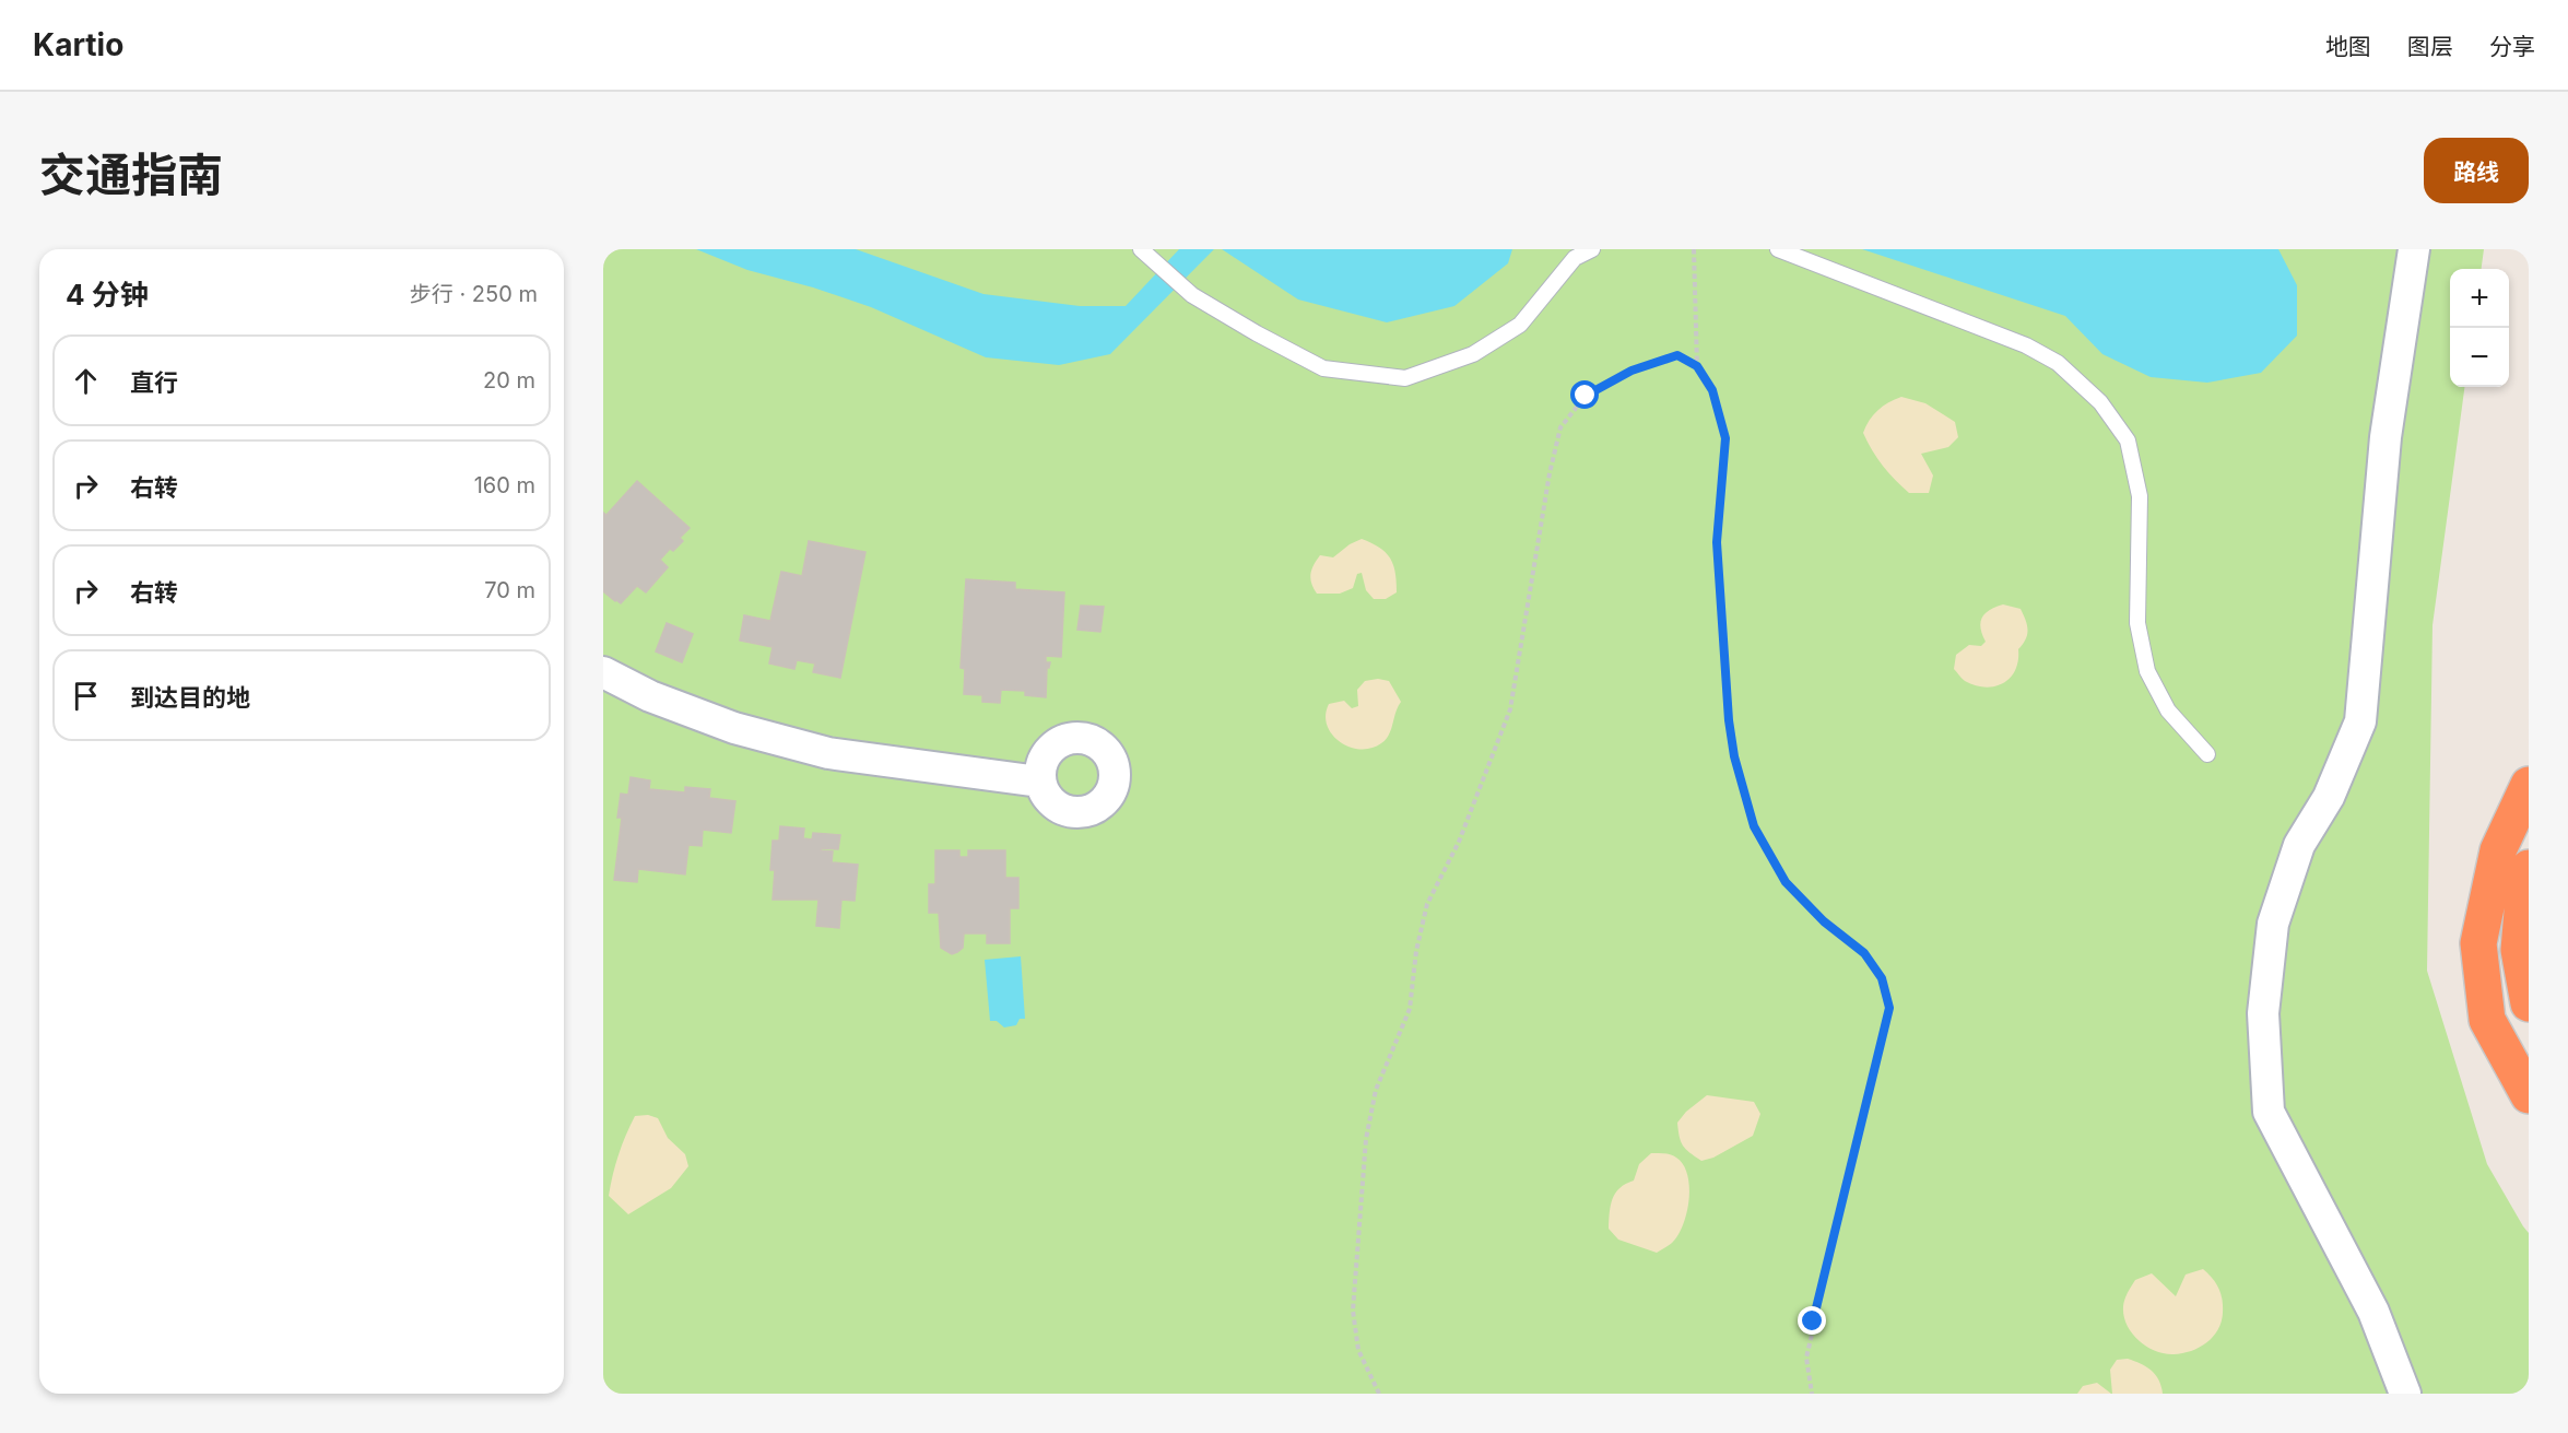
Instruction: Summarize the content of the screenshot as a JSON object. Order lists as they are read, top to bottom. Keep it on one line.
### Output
{"page":{"header":"Kartio","nav":["地图","图层","分享"],"title":"交通指南","buttons":"路线","heading":["4 分钟","步行 · 250 m"],"map_buttons":["+","−"],"list":[["直行","20 m"],["右转","160 m"],["右转","70 m"],"到达目的地"]}}
